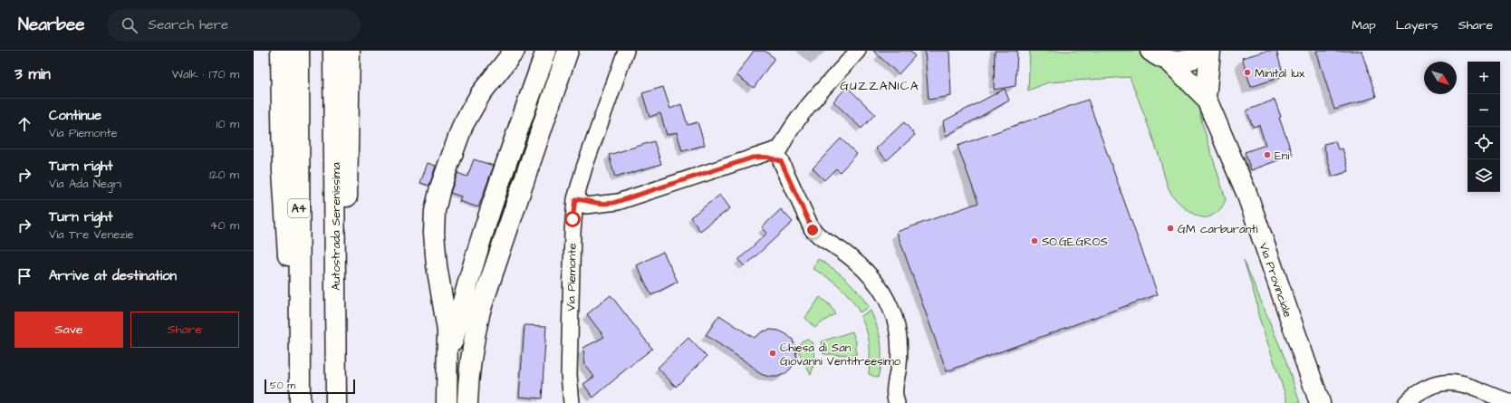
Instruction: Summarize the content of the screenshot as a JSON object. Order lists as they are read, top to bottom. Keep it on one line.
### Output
{"streets":{"main road":["A4","Autostrada Serenissima","Via Provinciale"],"street":["Via Piemonte"]},"districts":["GUZZANICA"],"places":["Minital lux","Eni","GM carburanti","SO.GE.GROS","Chiesa di San Giovanni Ventitreesimo"],"scale_bar":"50 m","north":"bottom right","page":{"header":"Nearbee","search":"Search here","nav":["Map","Layers","Share"],"heading":["3 min","Walk · 170 m"],"map_buttons":["+","−"],"list":[["Continue","Via Piemonte","10 m"],["Turn right","Via Ada Negri","120 m"],["Turn right","Via Tre Venezie","40 m"],"Arrive at destination"],"buttons":["Save","Share"],"scale":"50 m"}}
